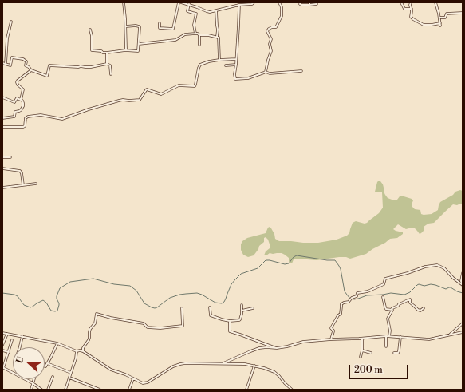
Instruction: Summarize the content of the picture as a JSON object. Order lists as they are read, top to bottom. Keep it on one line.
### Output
{"scale_bar":"200 m","north":"left"}
